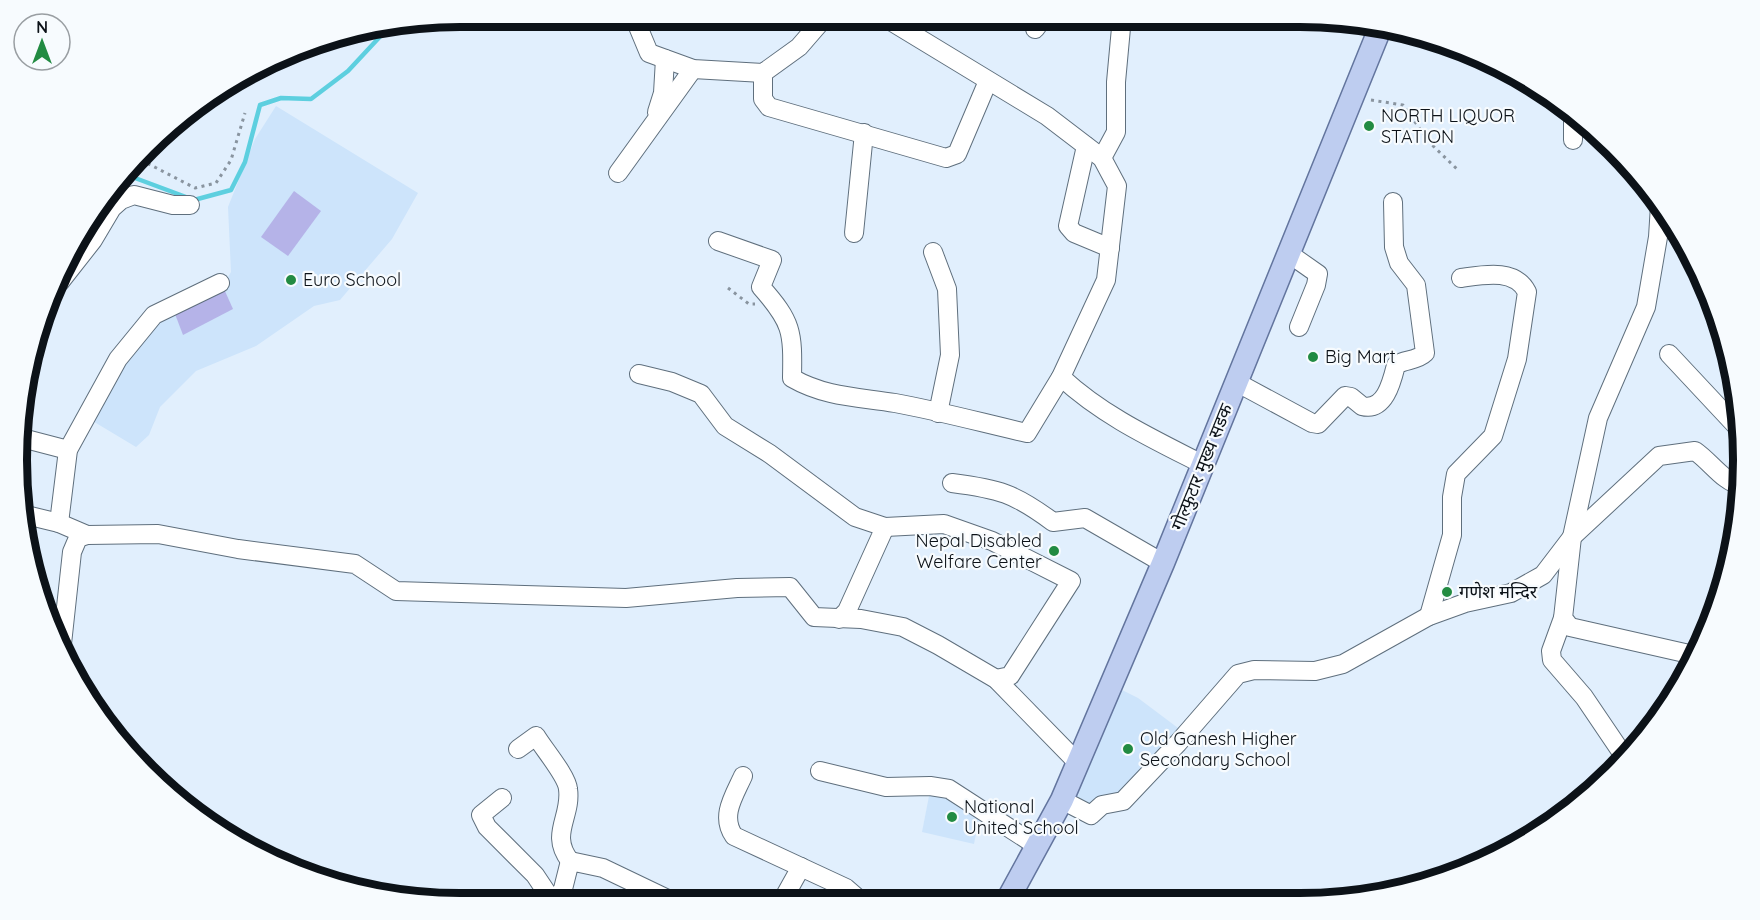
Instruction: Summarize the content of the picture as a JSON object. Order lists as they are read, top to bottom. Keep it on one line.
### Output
{"streets":{"main road":["गोल्फुटार मुख्य सडक"]},"places":["NORTH LIQUOR STATION","Euro School","Big Mart","Nepal Disabled Welfare Center","गणेश मन्दिर","Old Ganesh Higher Secondary School","National United School"],"north":"top"}
